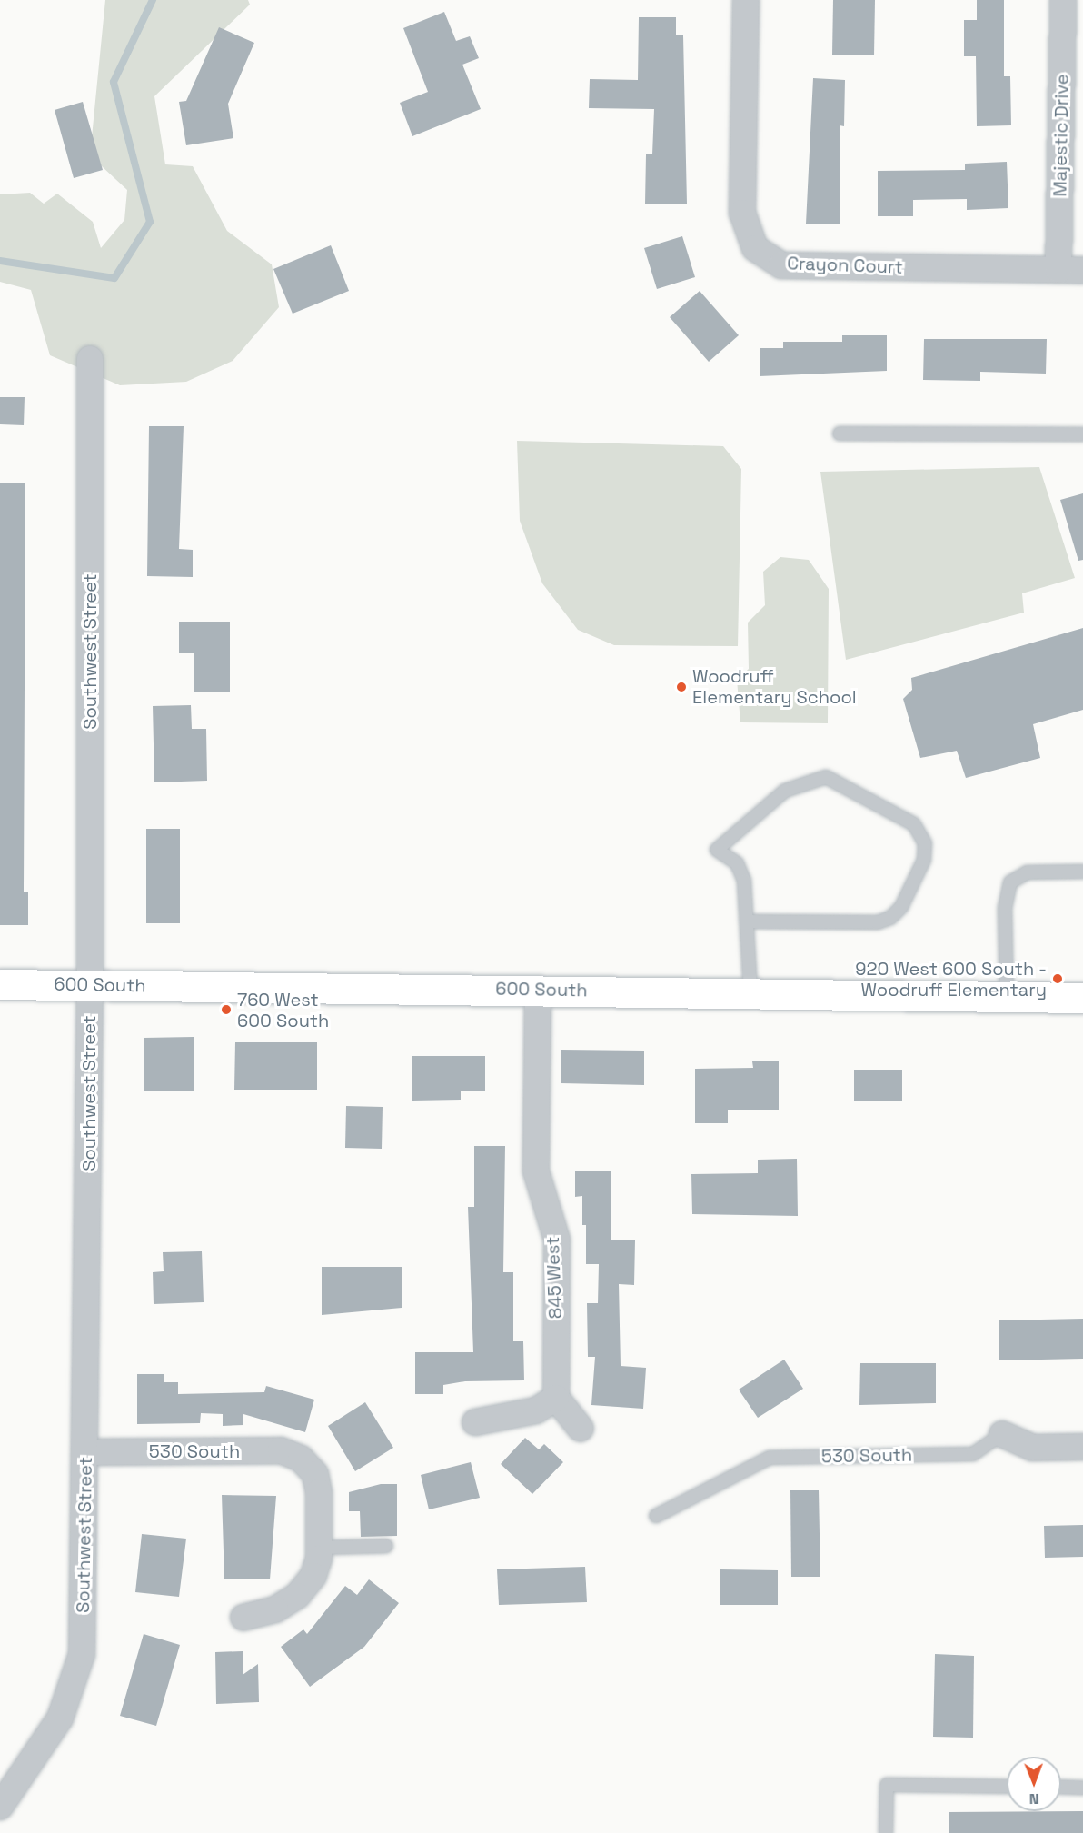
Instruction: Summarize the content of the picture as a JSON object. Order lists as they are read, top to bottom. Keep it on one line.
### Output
{"streets":{"street":["Majestic Drive","Crayon Court","Southwest Street","600 South","845 West","530 South"]},"crossings":[["Majestic Drive","Crayon Court"],["Southwest Street","600 South"],["Southwest Street","530 South"],["600 South","845 West"]],"places":["Woodruff Elementary School","920 West 600 South - Woodruff Elementary","760 West 600 South"],"north":"bottom"}
